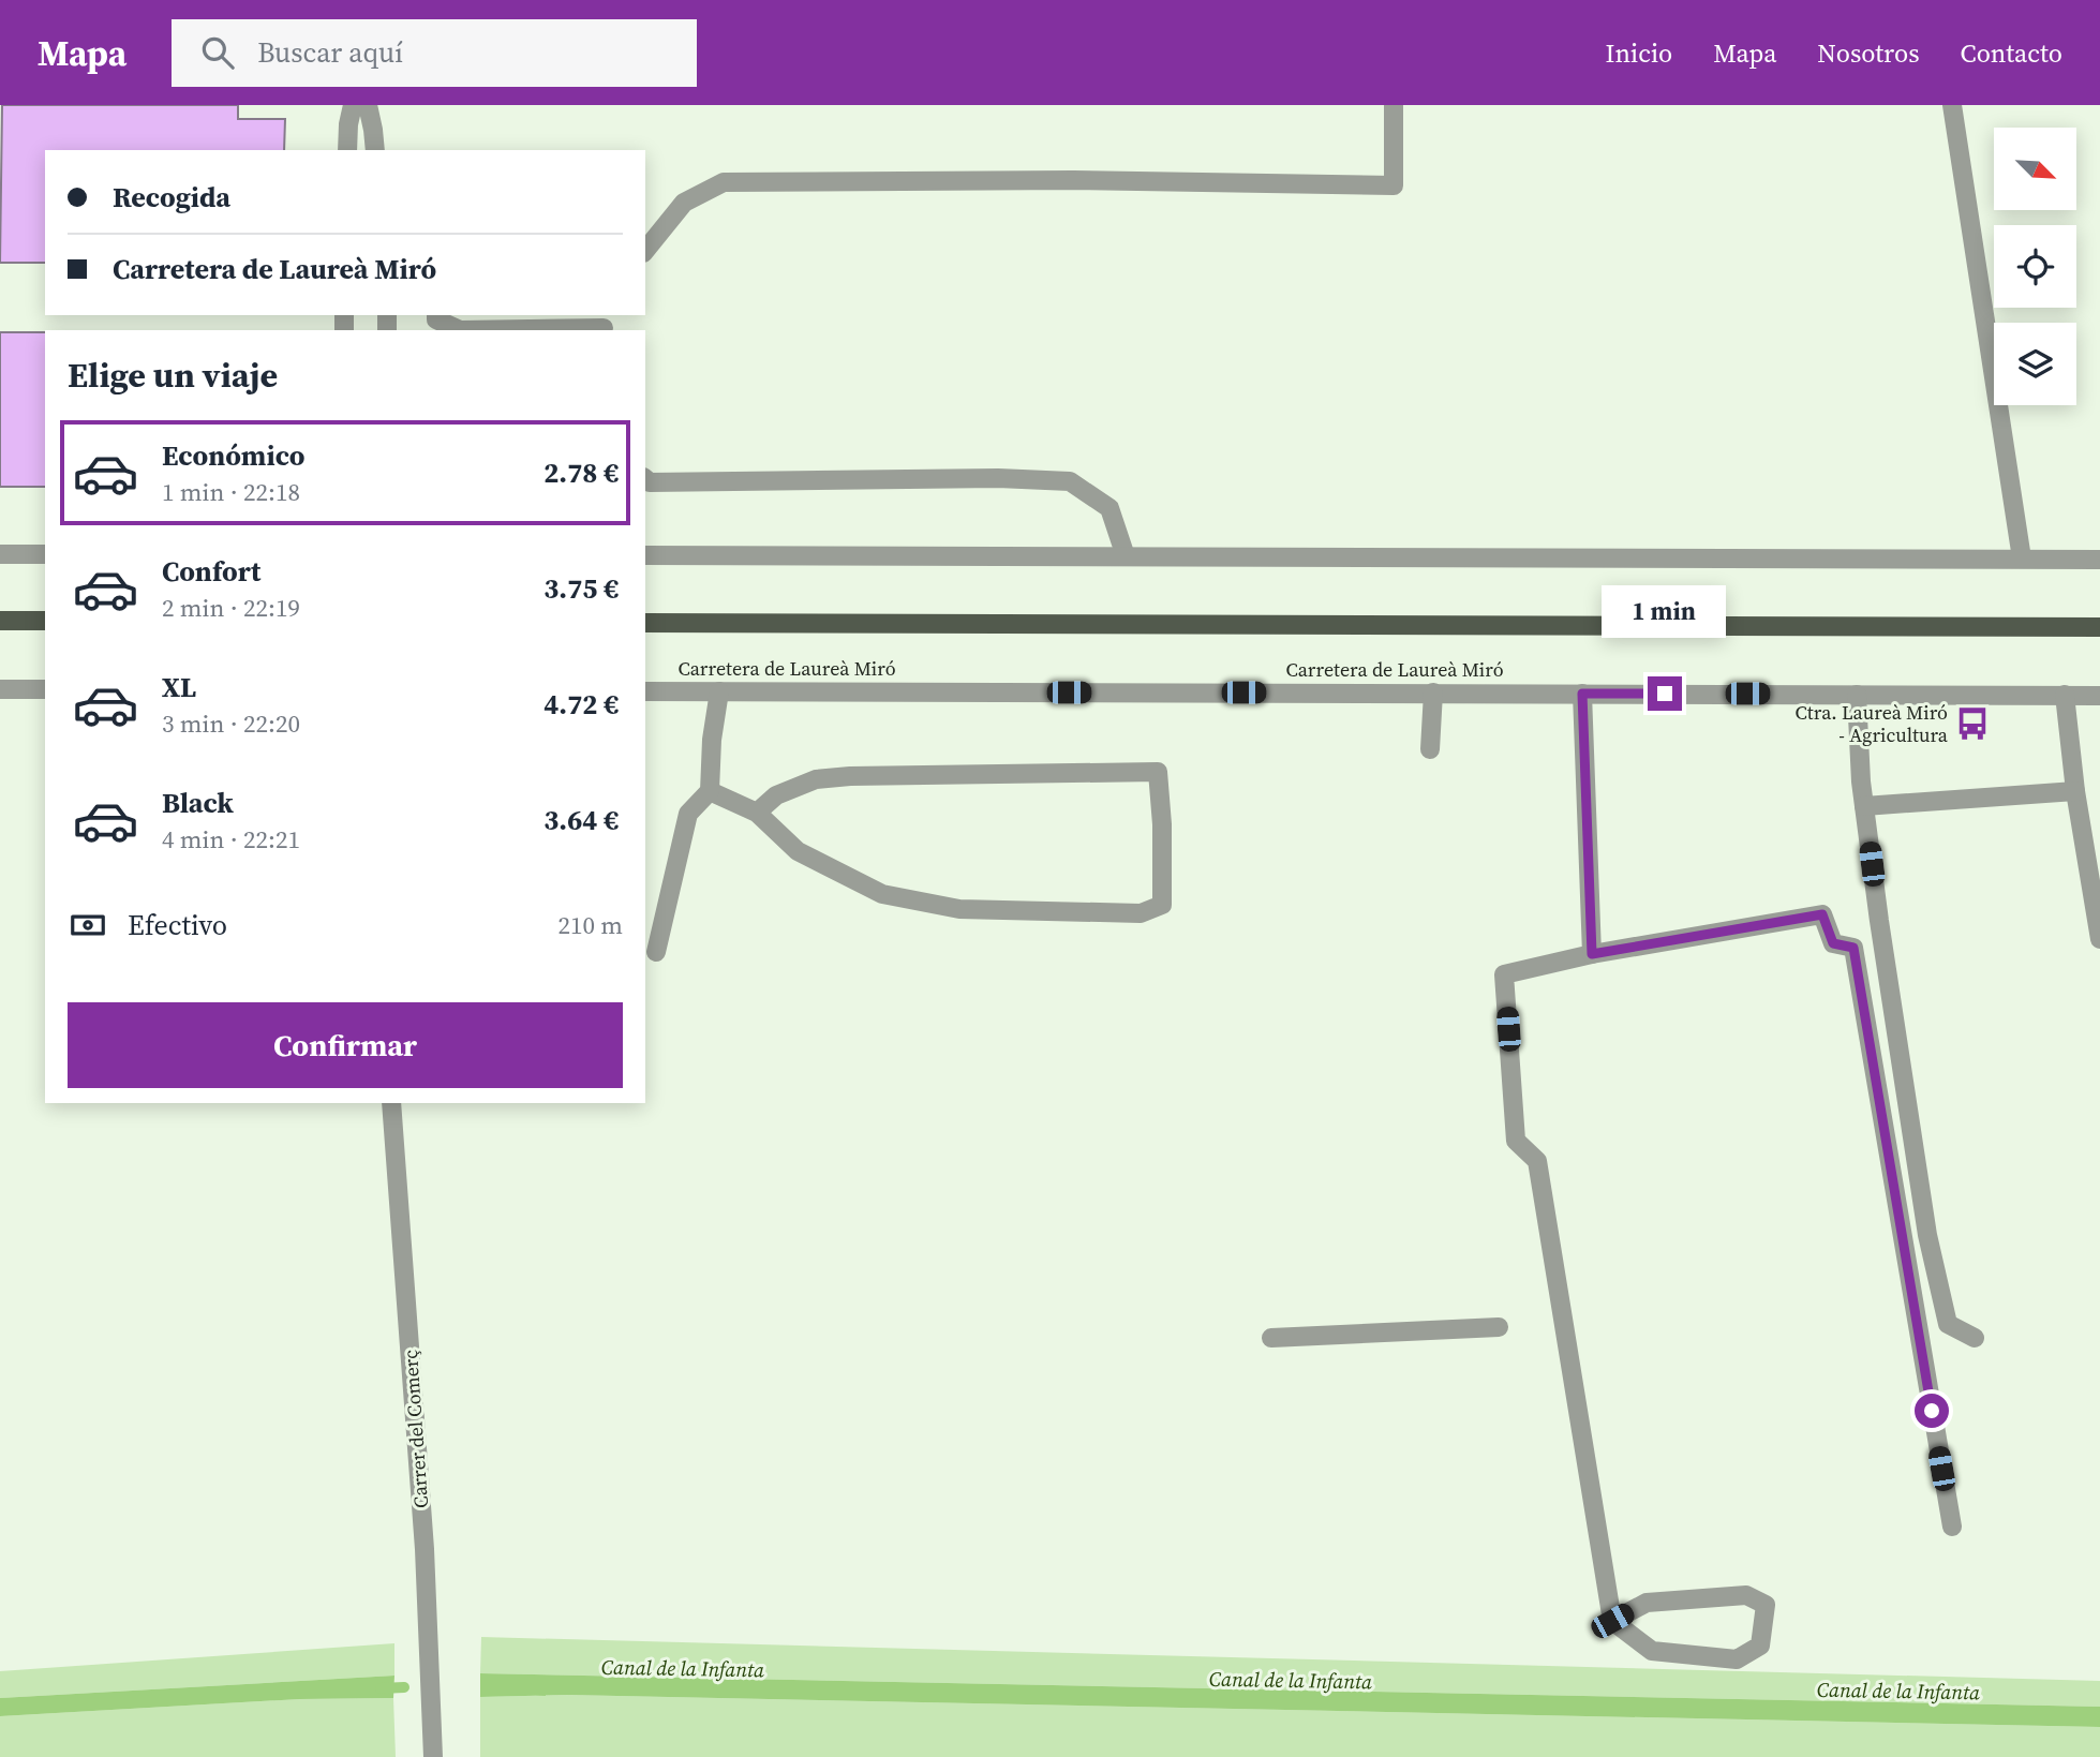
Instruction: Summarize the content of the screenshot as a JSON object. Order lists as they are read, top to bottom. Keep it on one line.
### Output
{"streets":{"street":["Carretera de Laureà Miró","Carrer del Comerç"]},"water":["Canal de la Infanta"],"places":{"bus stop":["Ctra. Laureà Miró - Agricultura"]},"north":"bottom right","page":{"header":"Mapa","search":"Buscar aquí","nav":["Inicio","Mapa","Nosotros","Contacto"],"banner":["Recogida","Carretera de Laureà Miró"],"heading":"Elige un viaje","list":[{"name":"Económico","note":"1 min · 22:18","value":"2.78 €"},{"name":"Confort","note":"2 min · 22:19","value":"3.75 €"},{"name":"XL","note":"3 min · 22:20","value":"4.72 €"},{"name":"Black","note":"4 min · 22:21","value":"3.64 €"}],"bubble":"1 min","pay":["Efectivo","210 m"],"buttons":"Confirmar"}}
